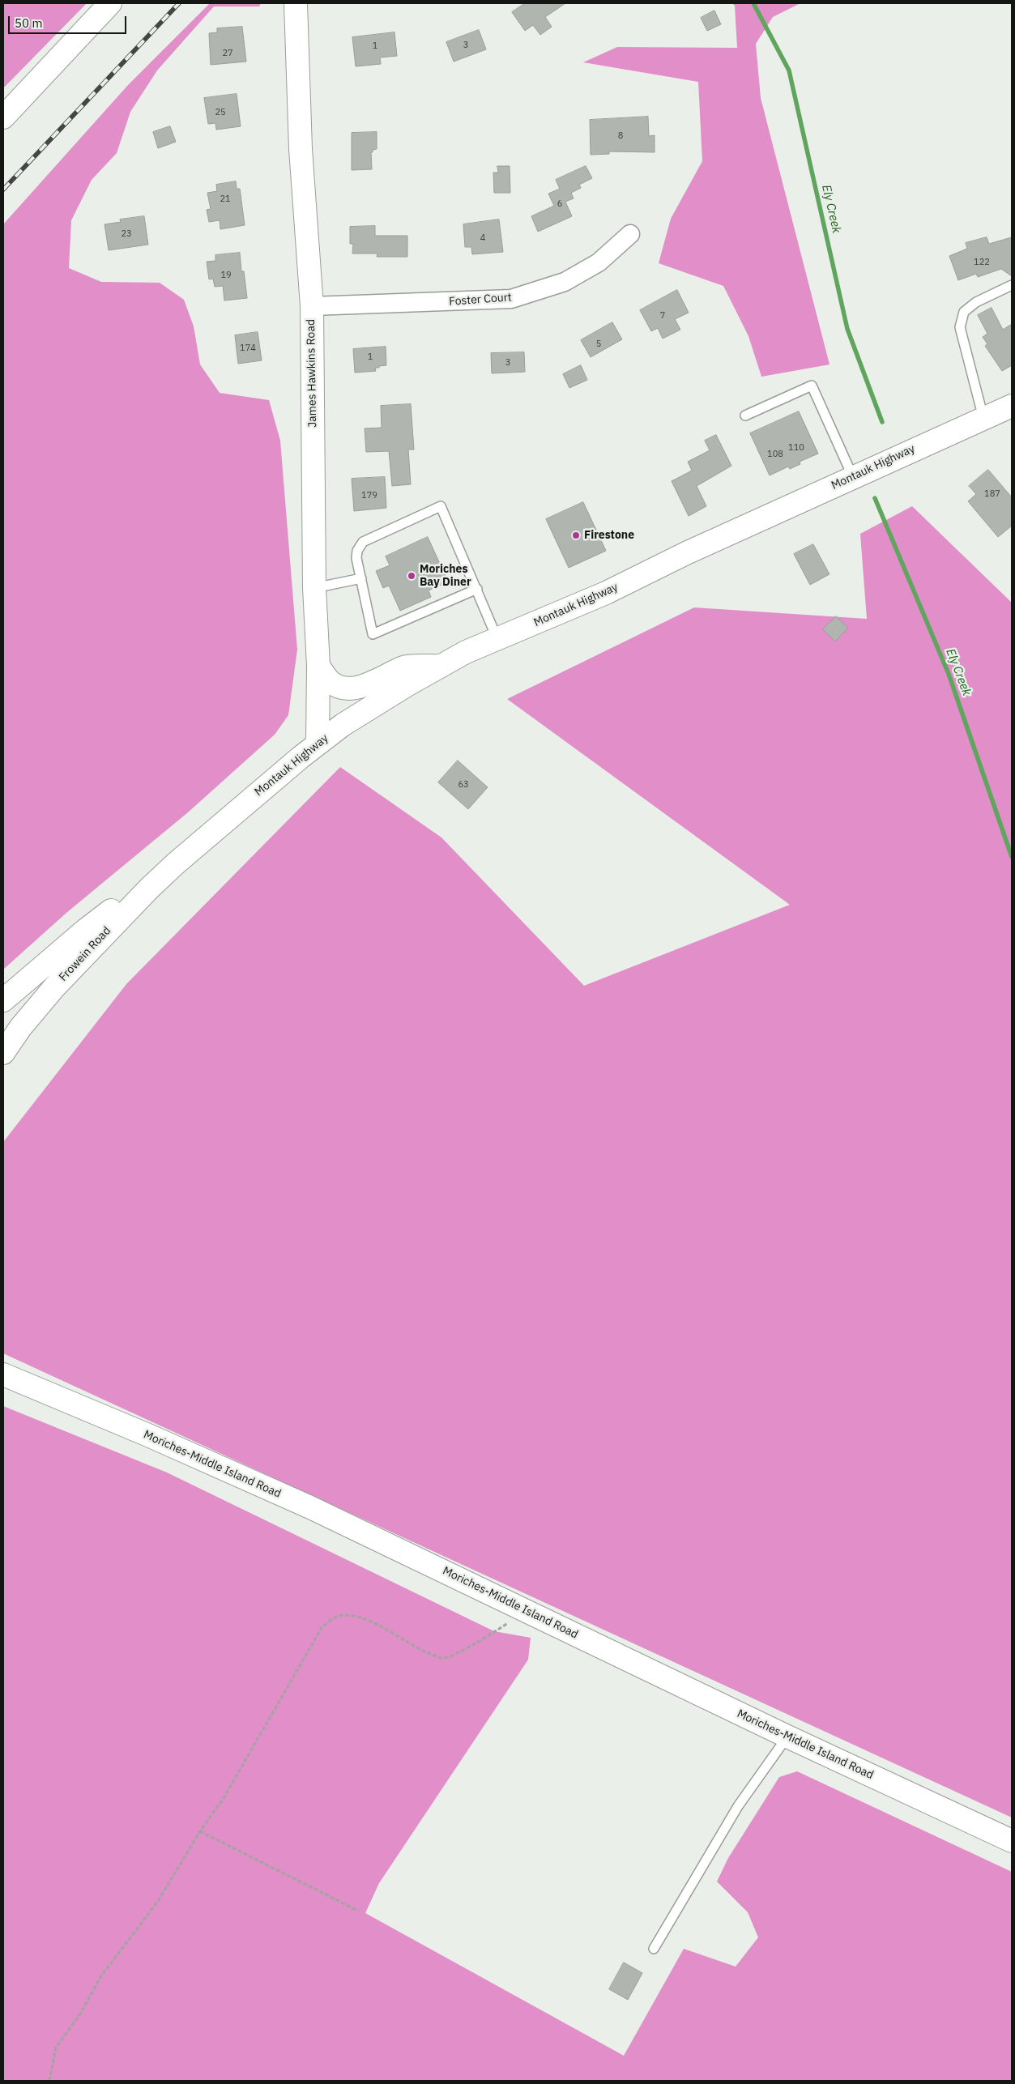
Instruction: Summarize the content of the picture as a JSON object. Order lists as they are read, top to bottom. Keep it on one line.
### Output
{"streets":{"main road":["James Hawkins Road","Montauk Highway","Frowein Road","Moriches-Middle Island Road"],"street":["Foster Court"]},"crossings":[["Foster Court","James Hawkins Road"],["James Hawkins Road","Montauk Highway"],["Montauk Highway","Frowein Road"]],"water":["Ely Creek"],"places":["Firestone","Moriches Bay Diner"],"house_numbers":["3","1","27","25","8","21","6","23","4","122","19","7","5","174","1","3","110","108","187","179","63"],"scale_bar":"50 m"}
